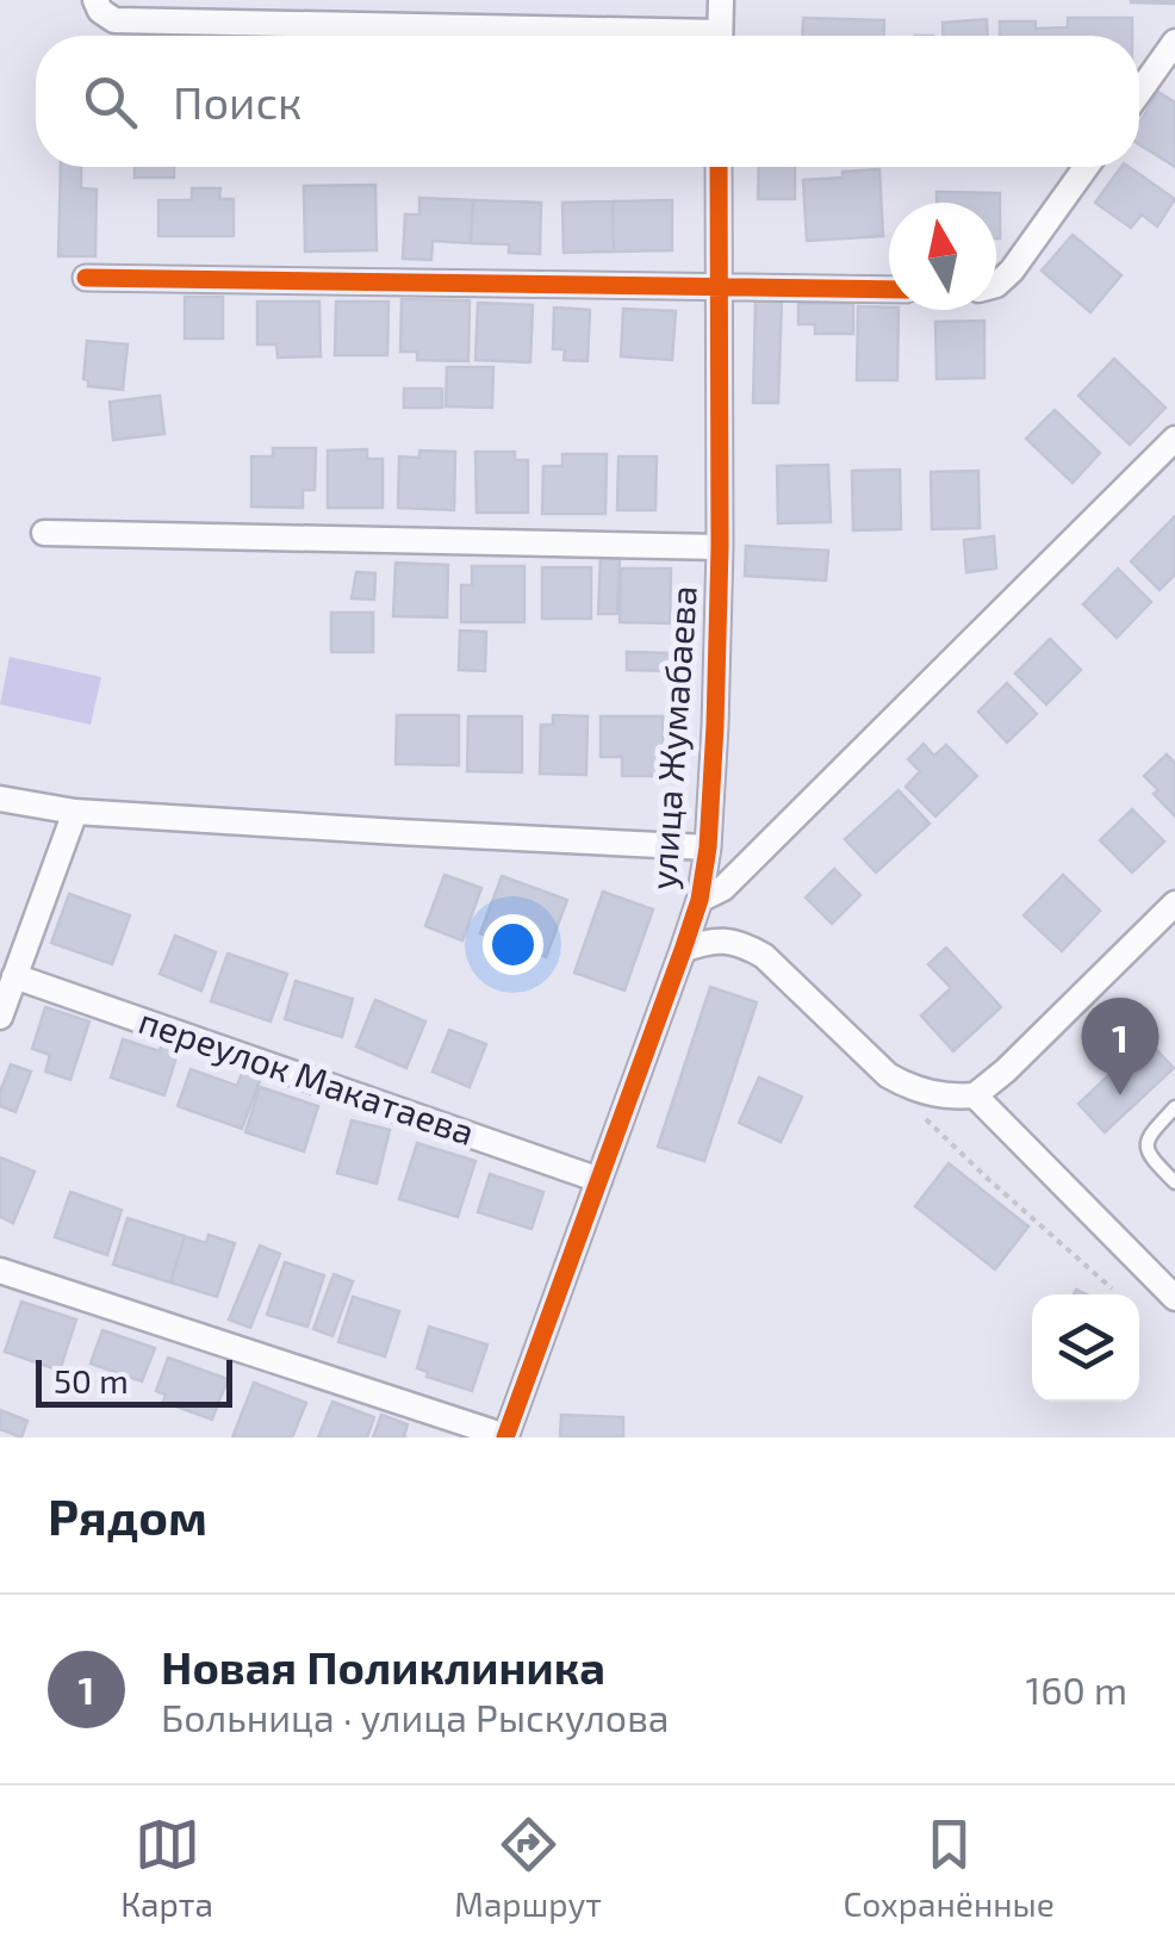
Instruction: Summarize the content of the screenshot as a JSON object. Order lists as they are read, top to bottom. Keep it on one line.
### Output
{"streets":{"street":["улица Жумабаева","переулок Макатаева"]},"crossings":[["улица Жумабаева","переулок Макатаева"]],"scale_bar":"50 m","north":"top","page":{"search":"Поиск","pins":"1","scale":"50 m","heading":"Рядом","list":[{"mark":"1","name":"Новая Поликлиника","note":"Больница · улица Рыскулова","value":"160 m"}],"nav":["Карта","Маршрут","Сохранённые"]}}
